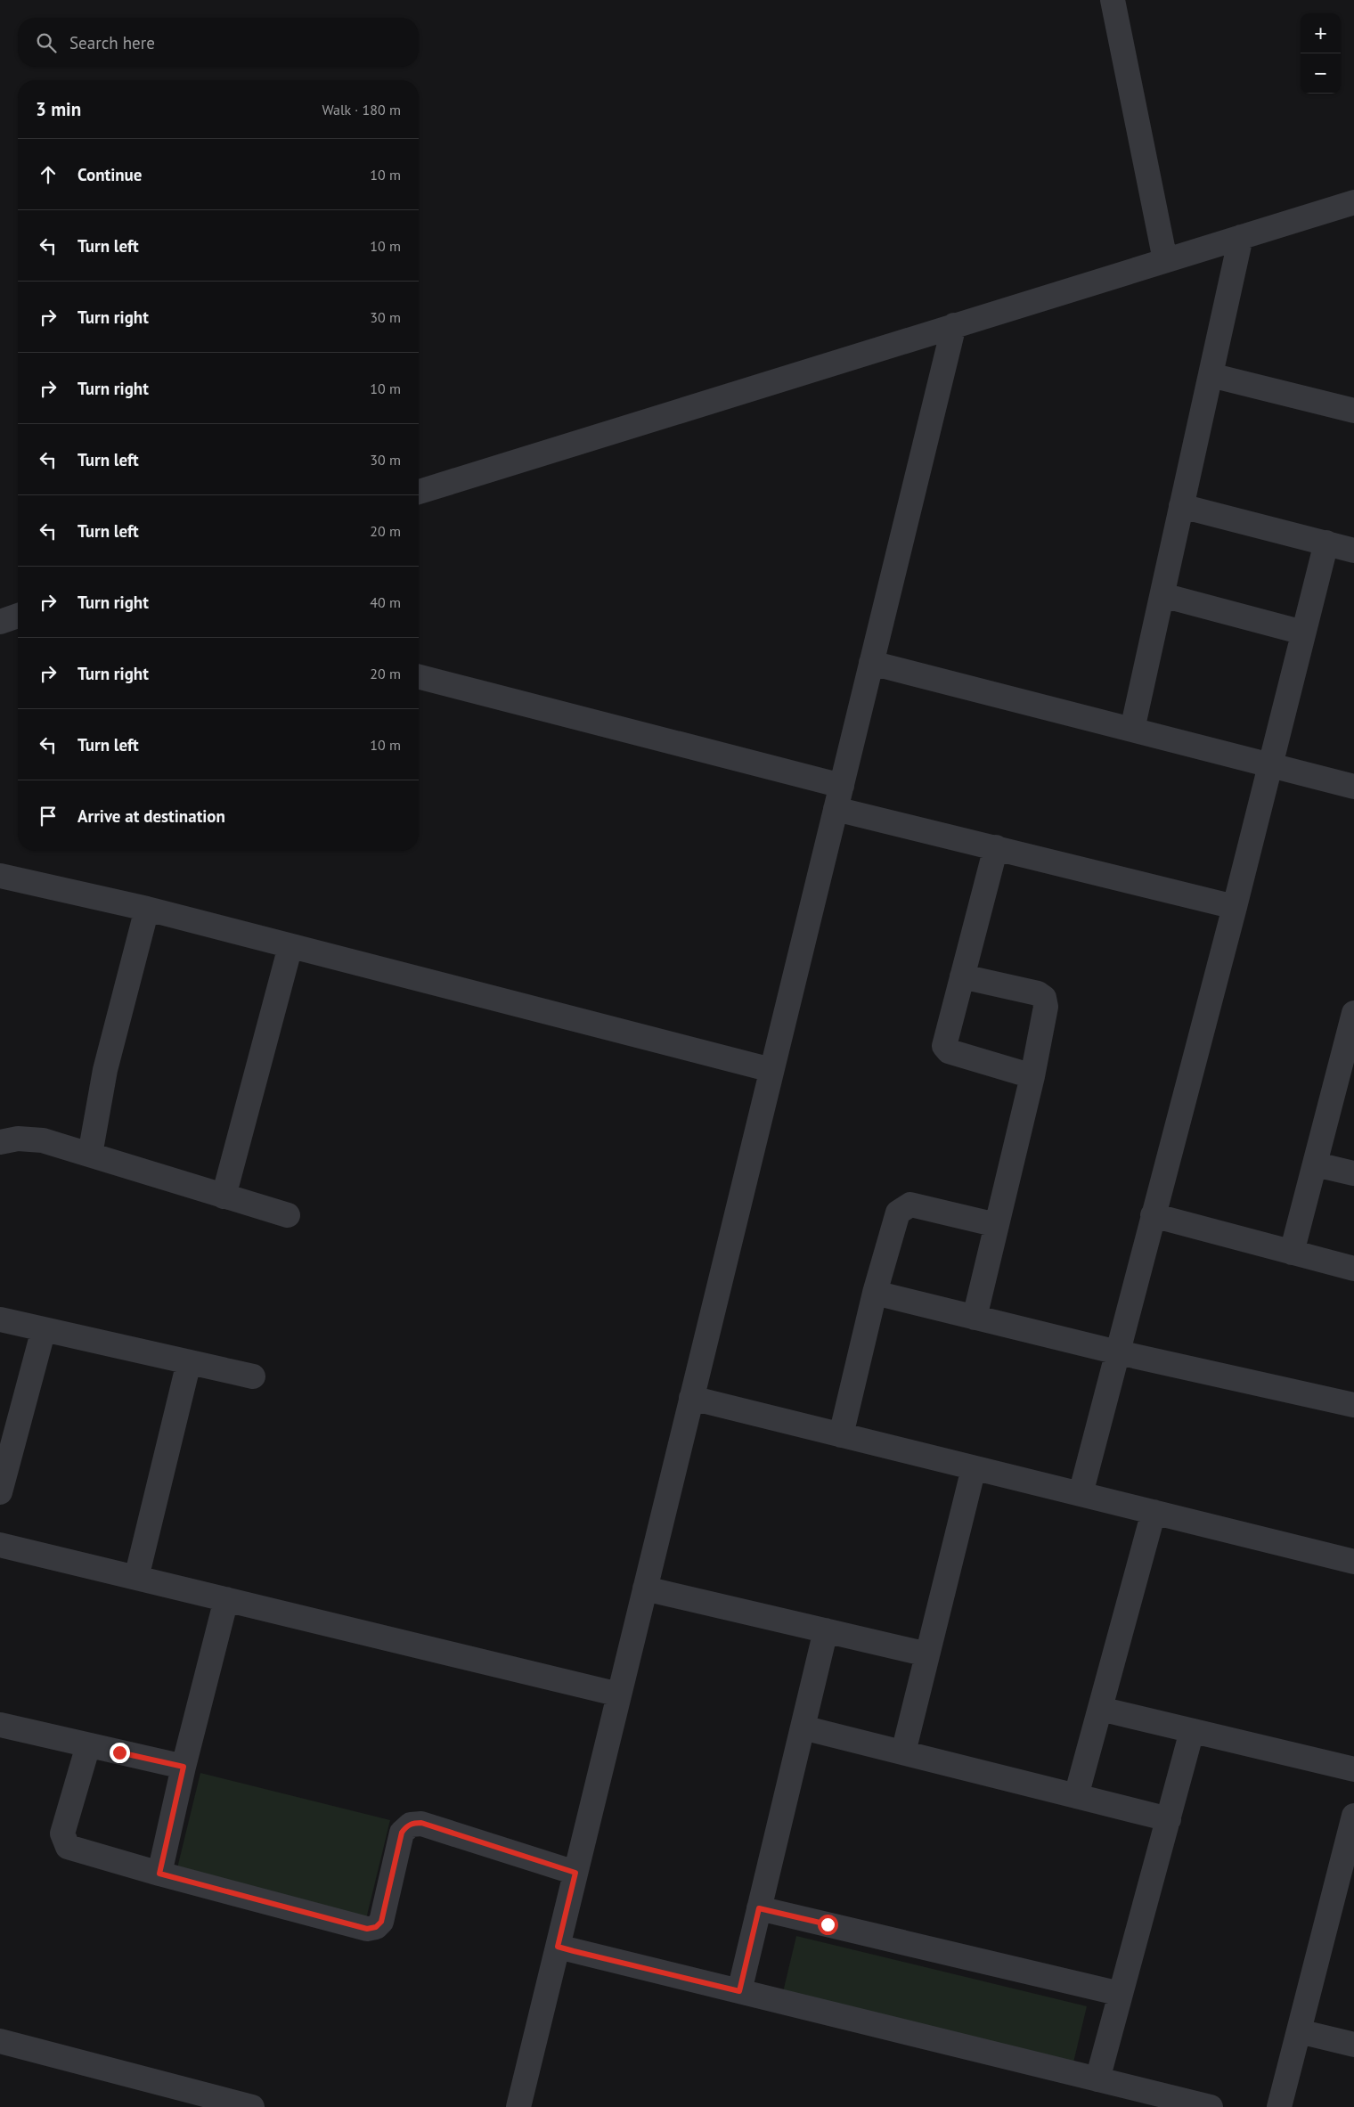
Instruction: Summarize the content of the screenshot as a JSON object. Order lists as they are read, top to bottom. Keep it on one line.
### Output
{"page":{"map_buttons":["+","−"],"search":"Search here","heading":["3 min","Walk · 180 m"],"list":[["Continue","10 m"],["Turn left","10 m"],["Turn right","30 m"],["Turn right","10 m"],["Turn left","30 m"],["Turn left","20 m"],["Turn right","40 m"],["Turn right","20 m"],["Turn left","10 m"],"Arrive at destination"]}}
